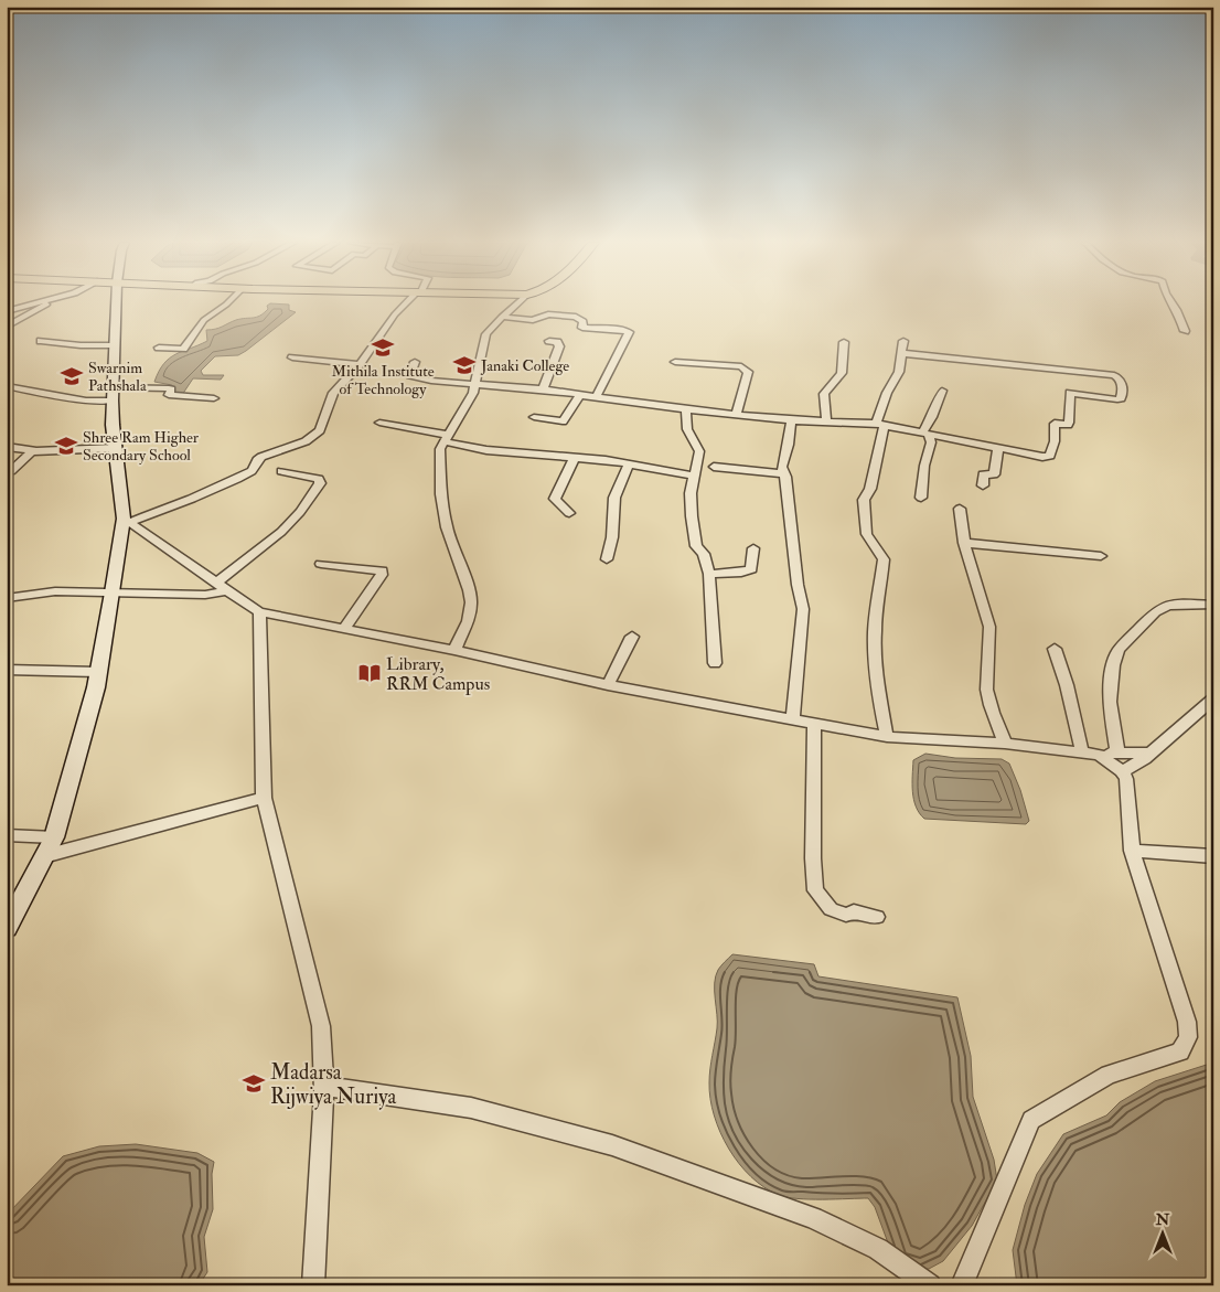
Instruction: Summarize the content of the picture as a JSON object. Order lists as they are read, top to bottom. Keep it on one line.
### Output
{"places":{"school or university":["Mithila Institute of Technology","Janaki College","Swarnim Pathshala","Shree Ram Higher Secondary School","Madarsa Rijwiya Nuriya"],"library":["Library, RRM Campus"]},"north":"top"}
